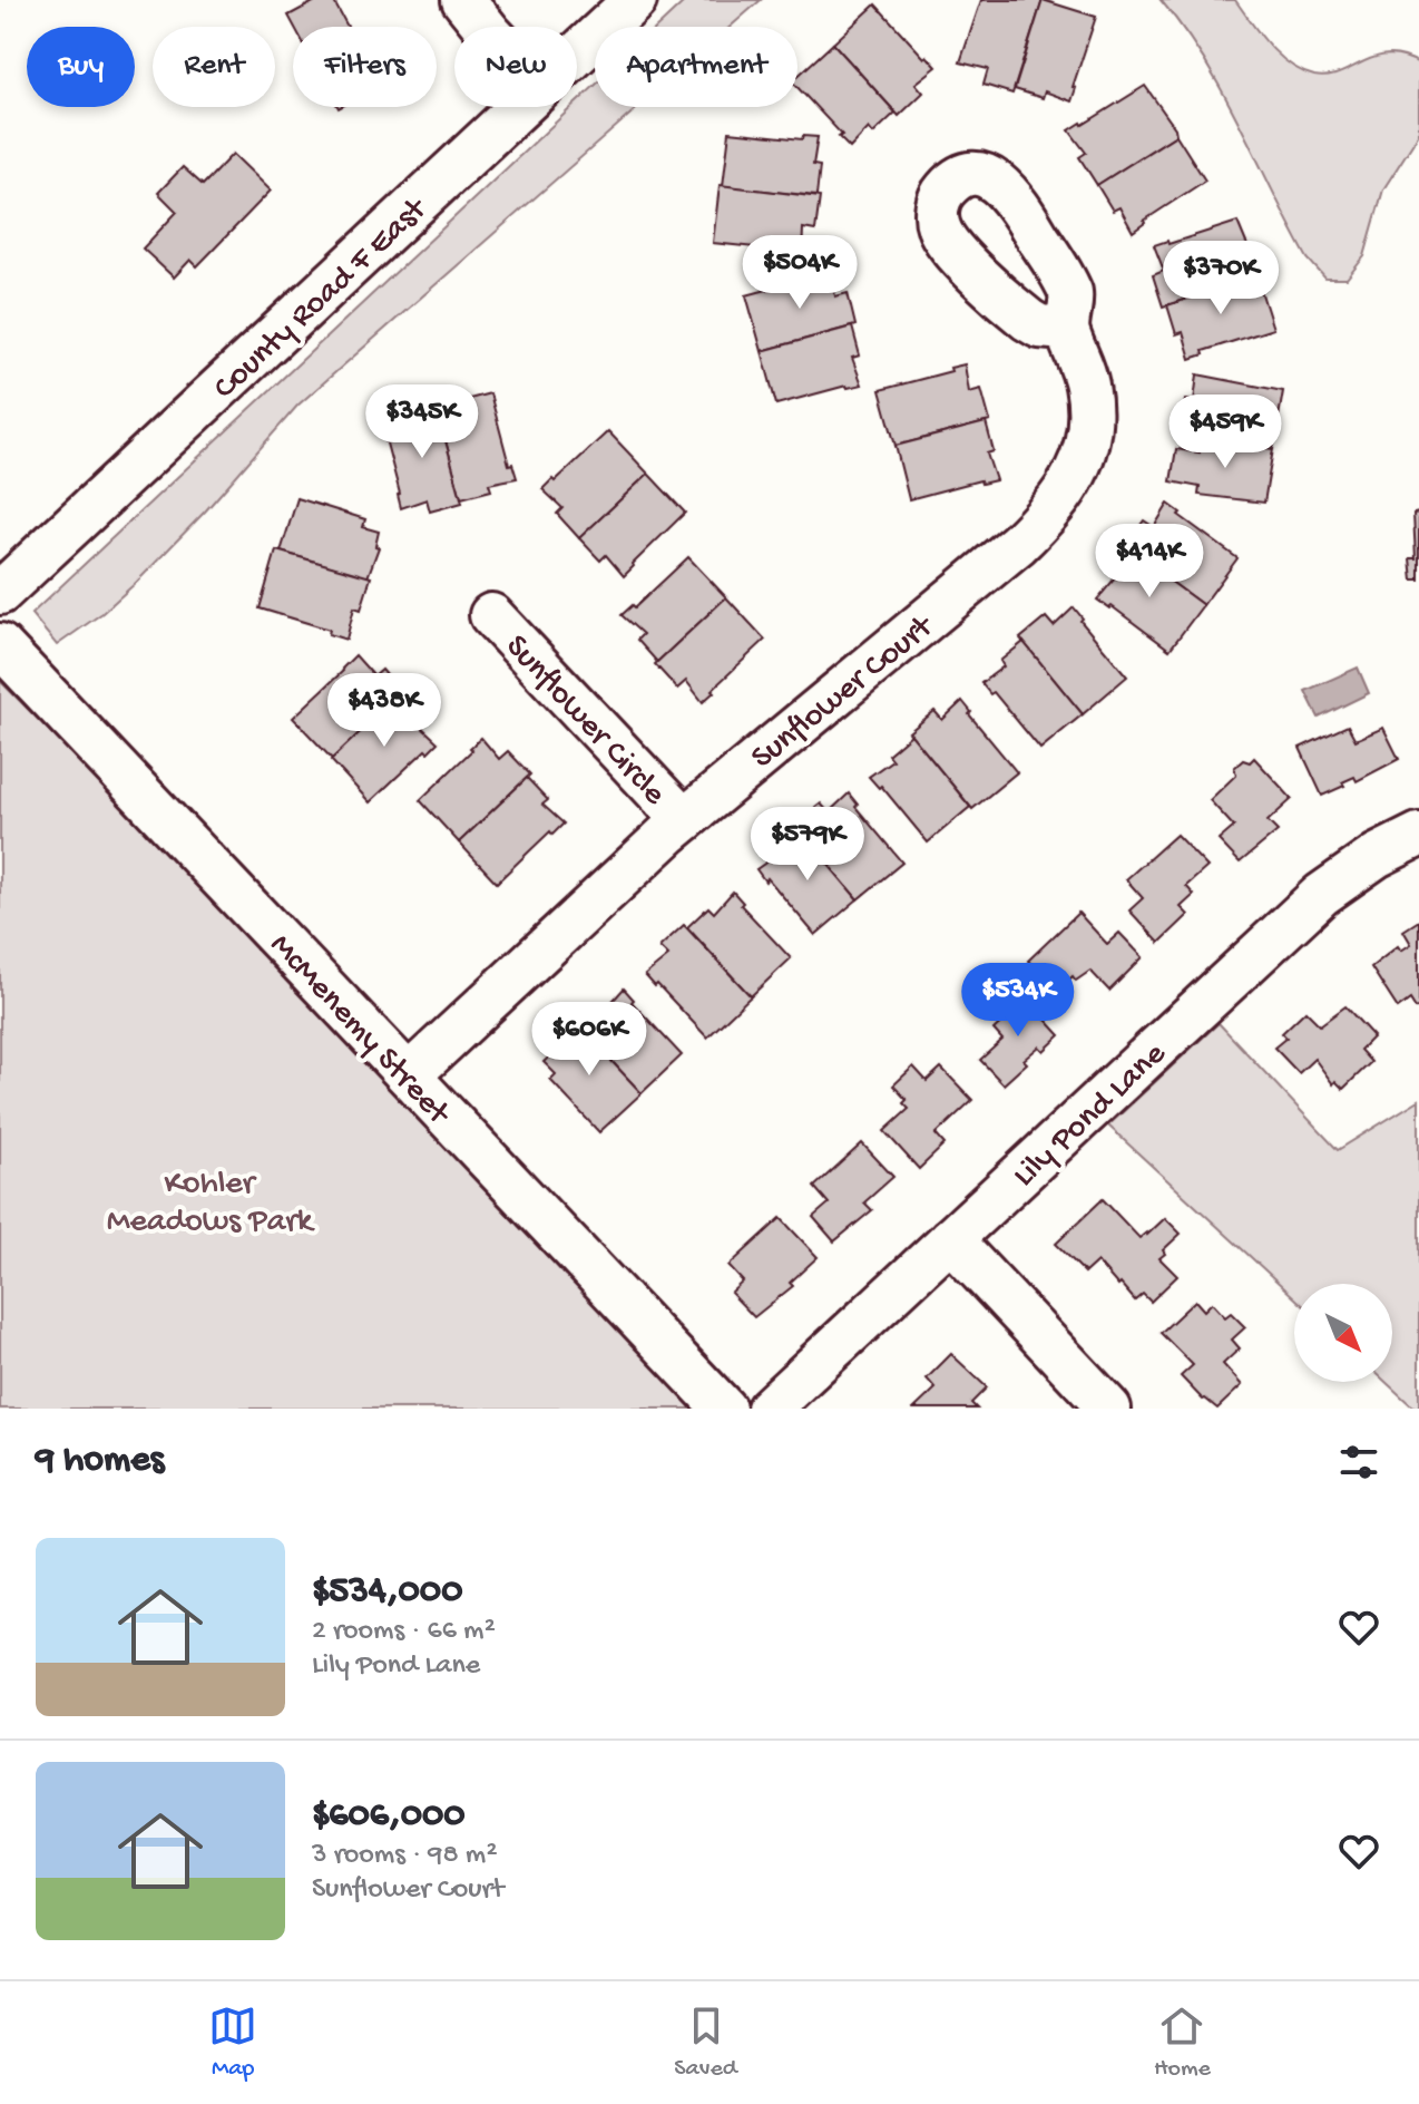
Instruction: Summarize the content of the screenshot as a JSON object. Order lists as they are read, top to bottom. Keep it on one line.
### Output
{"streets":{"street":["County Road F East","Sunflower Court","Sunflower Circle","McMenemy Street","Lily Pond Lane"]},"crossings":[["Sunflower Court","Sunflower Circle"],["Sunflower Court","McMenemy Street"]],"parks":["Kohler Meadows Park"],"north":"bottom right","page":{"chip":["Buy","Rent","Filters","New","Apartment"],"price":["$504K","$370K","$345K","$459K","$414K","$438K","$579K","$534K","$606K"],"heading":"9 homes","list":[{"name":"$534,000","note":"2 rooms · 66 m² · Lily Pond Lane"},{"name":"$606,000","note":"3 rooms · 98 m² · Sunflower Court"}],"tabs":["Map","Saved","Home"]}}
